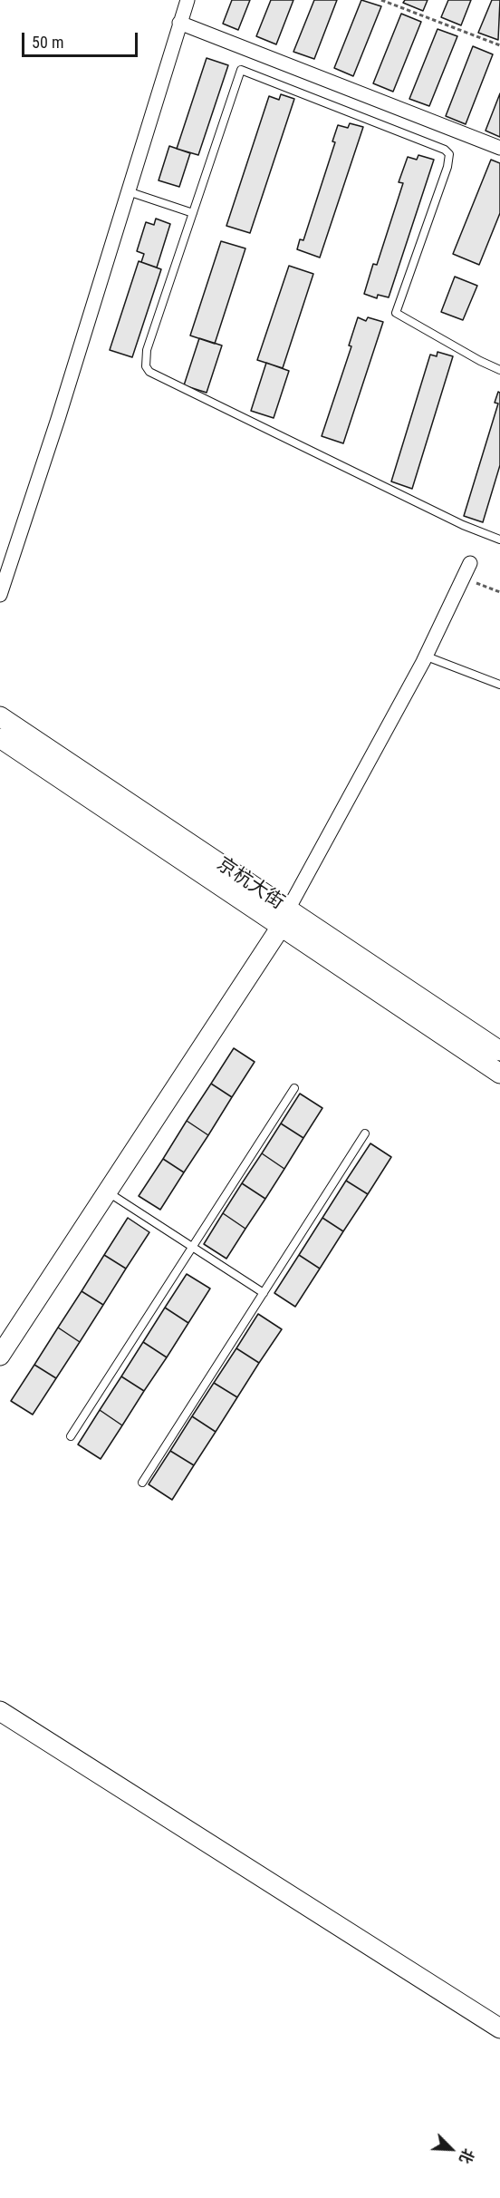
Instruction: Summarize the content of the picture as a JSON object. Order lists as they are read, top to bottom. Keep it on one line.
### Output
{"streets":{"main road":["京杭大街"]},"scale_bar":"50 m","north":"bottom right"}
